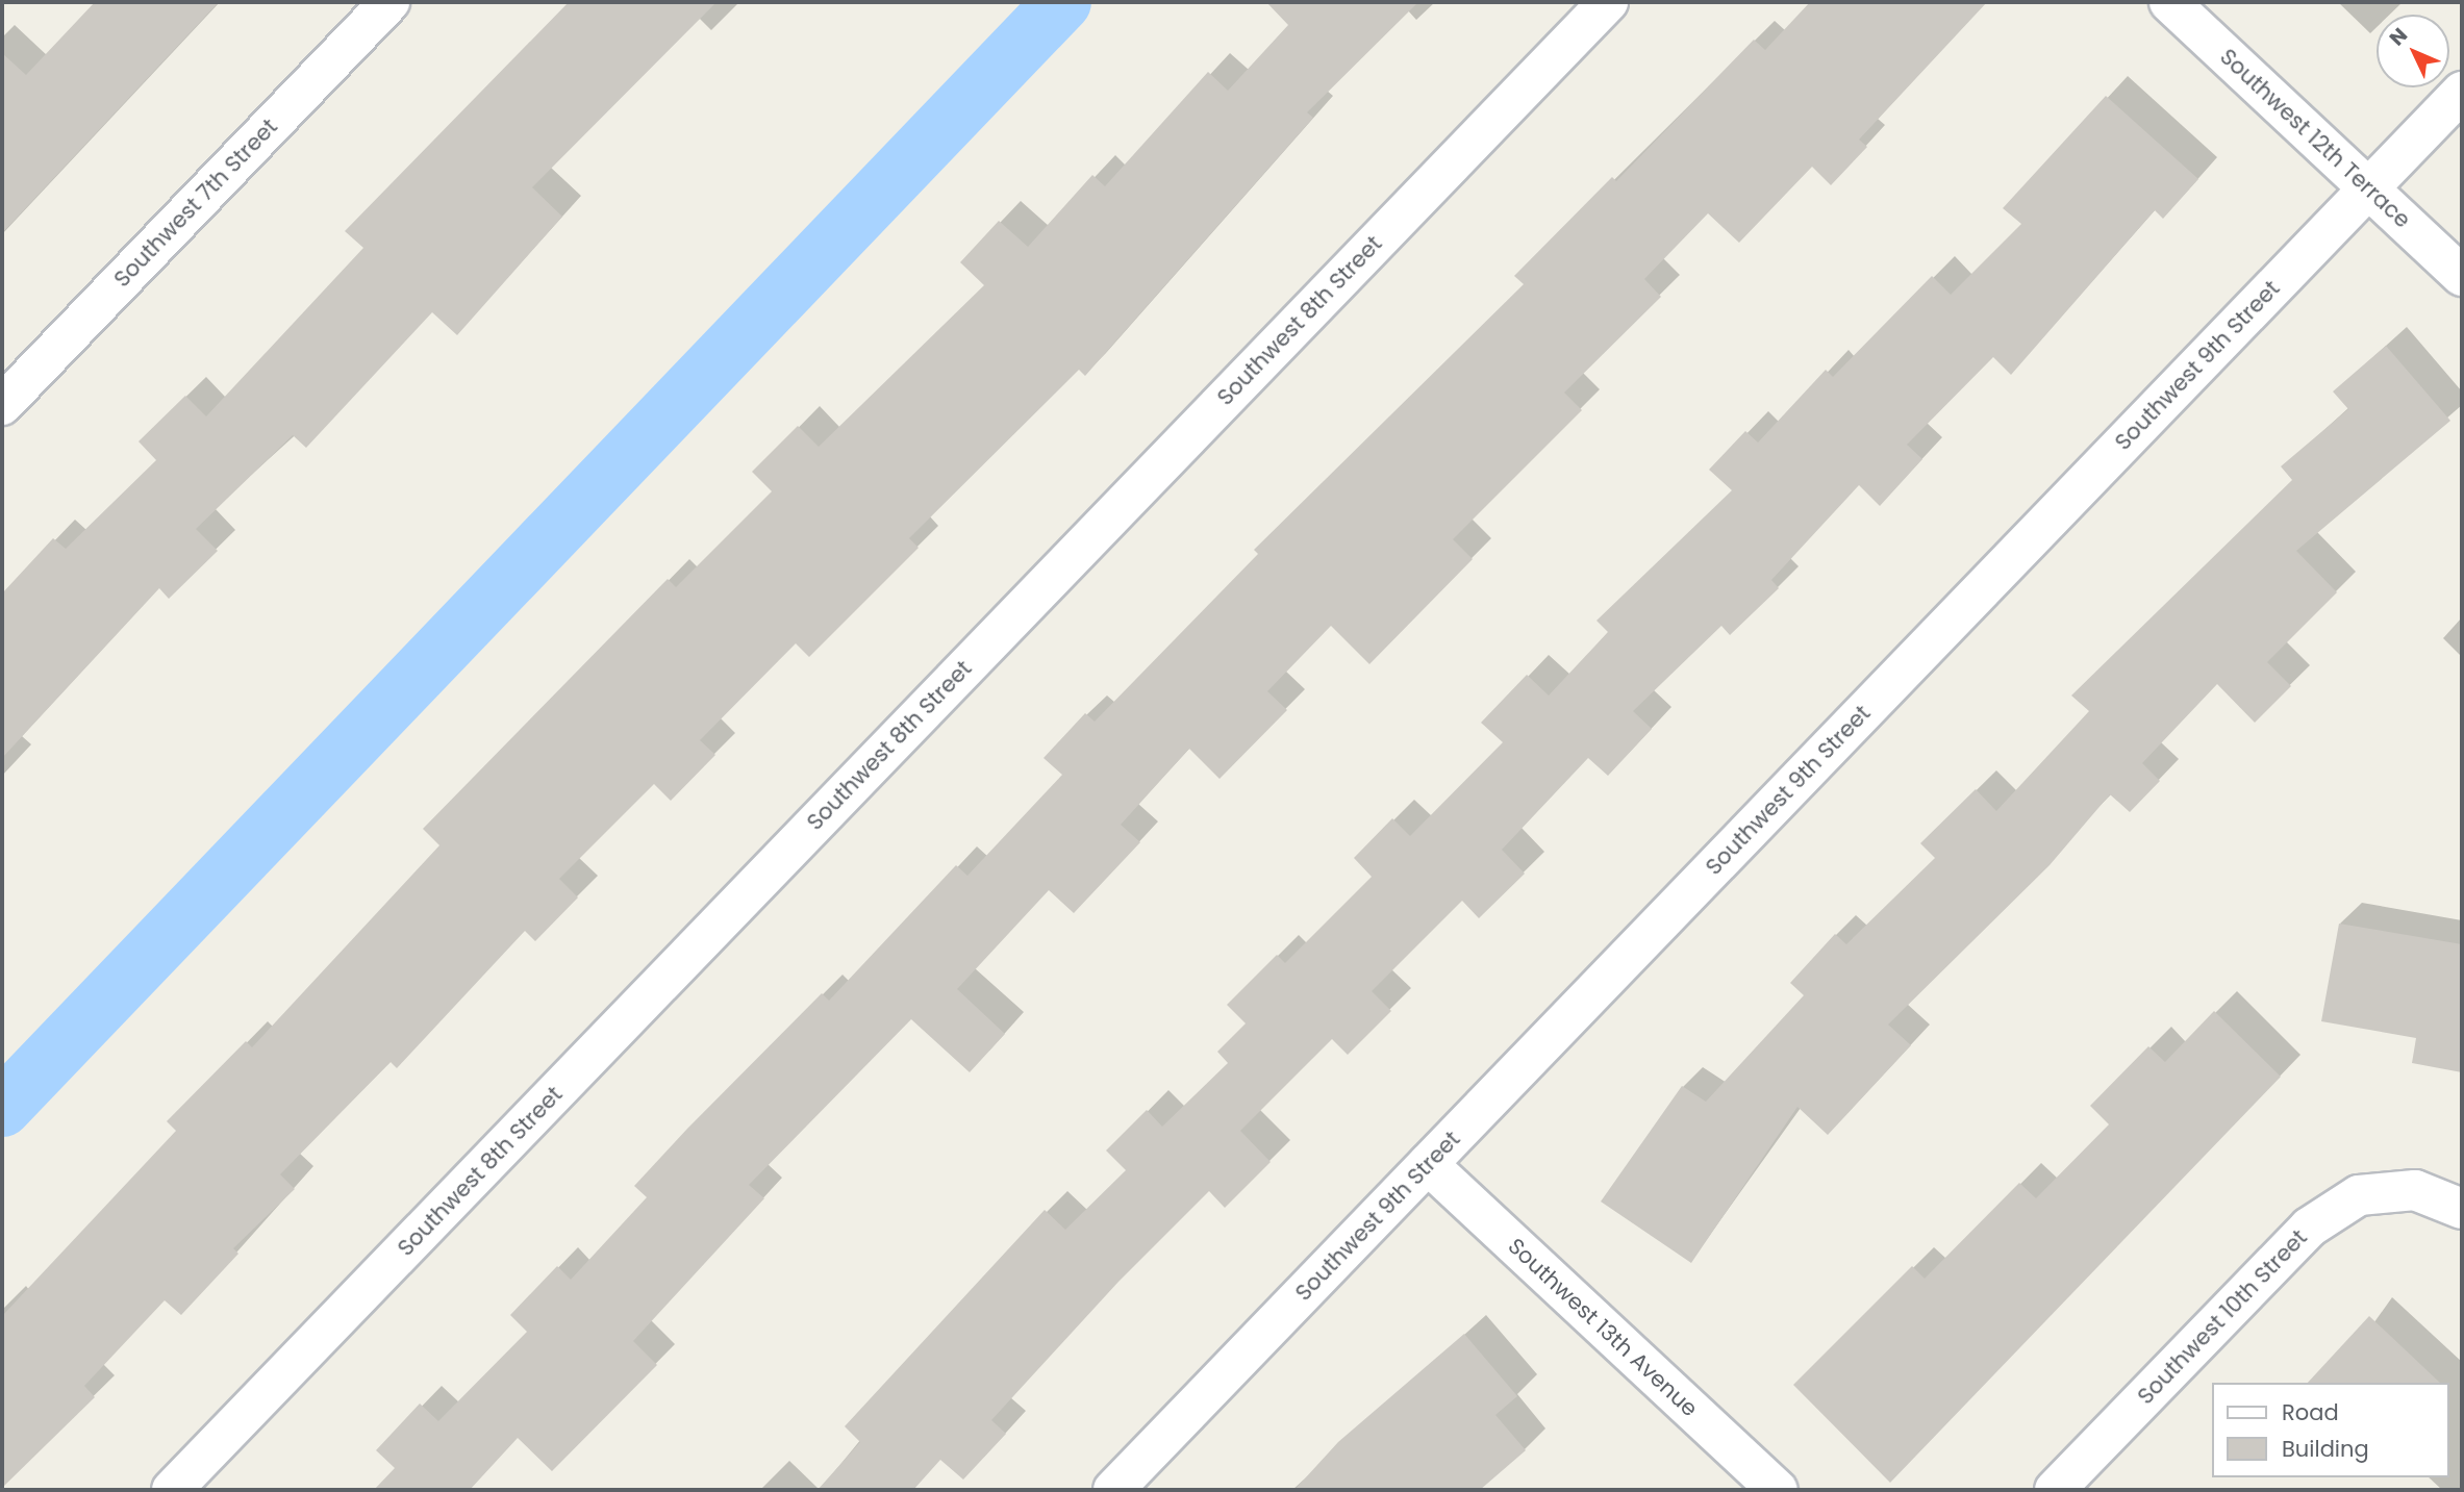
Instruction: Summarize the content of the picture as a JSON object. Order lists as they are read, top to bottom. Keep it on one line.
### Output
{"streets":{"street":["Southwest 12th Terrace","Southwest 7th Street","Southwest 8th Street","Southwest 9th Street","Southwest 10th Street","Southwest 13th Avenue"]},"crossings":[["Southwest 12th Terrace","Southwest 9th Street"],["Southwest 9th Street","Southwest 13th Avenue"]],"legend":["Road","Building"],"north":"top left"}
